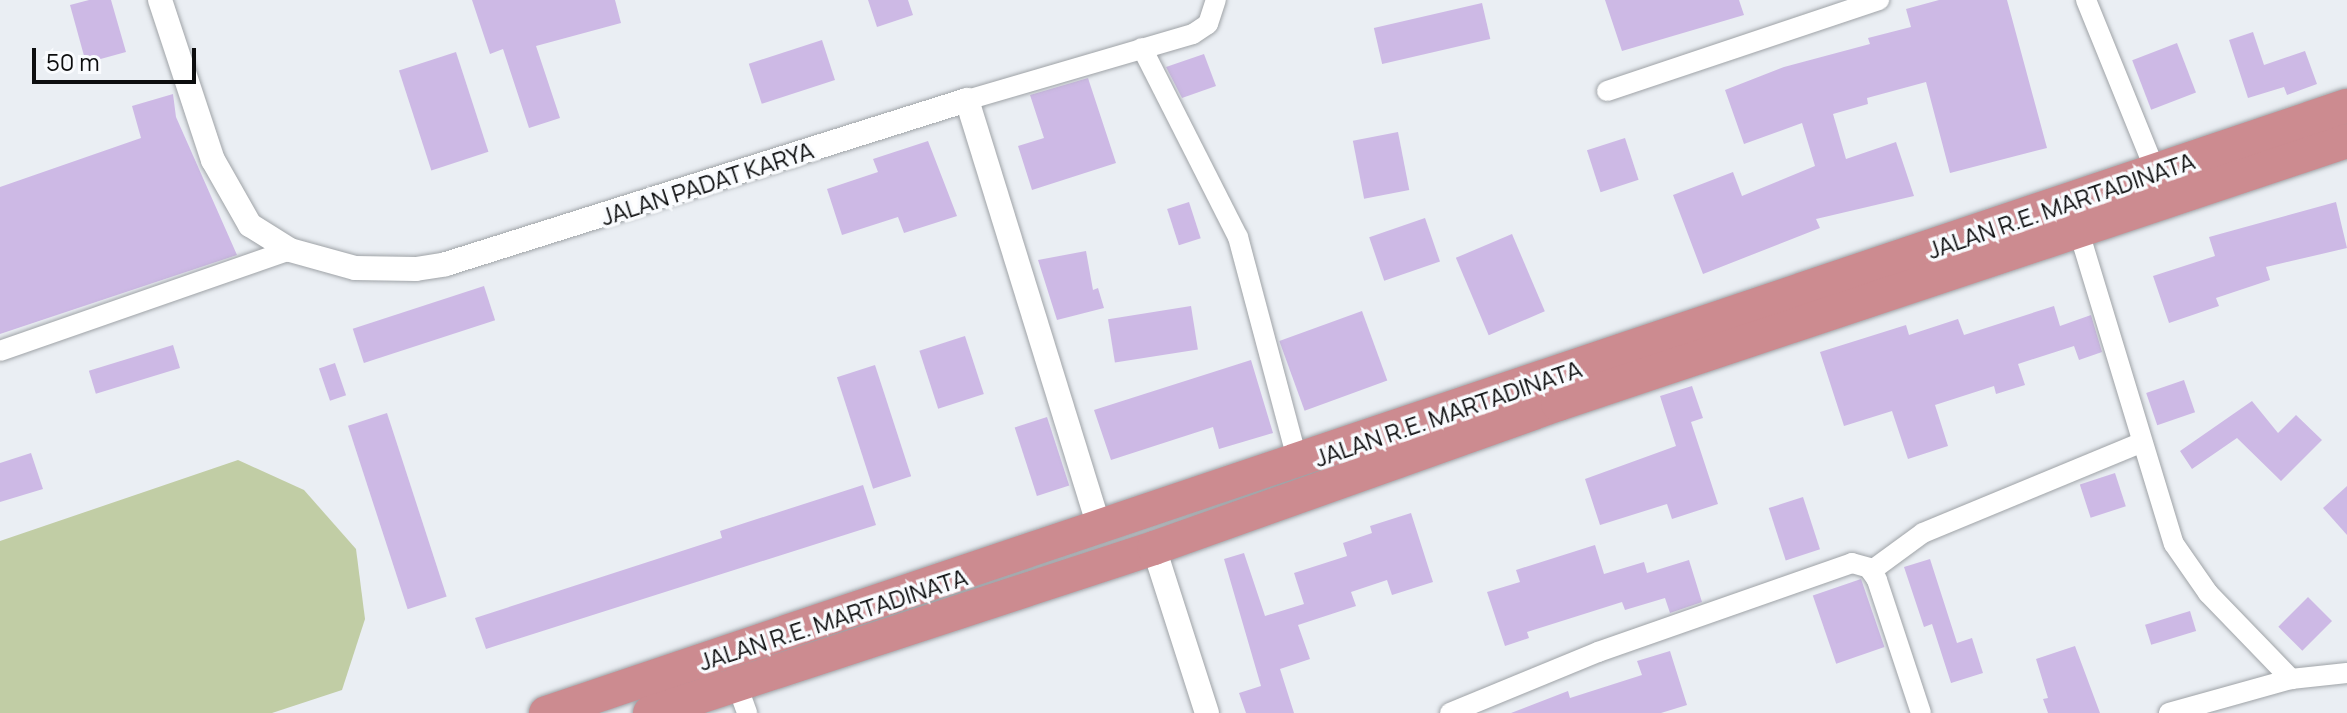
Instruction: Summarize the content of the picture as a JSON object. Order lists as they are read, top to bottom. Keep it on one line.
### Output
{"streets":{"highway":["JALAN R.E. MARTADINATA"],"street":["JALAN PADAT KARYA"]},"scale_bar":"50 m"}
